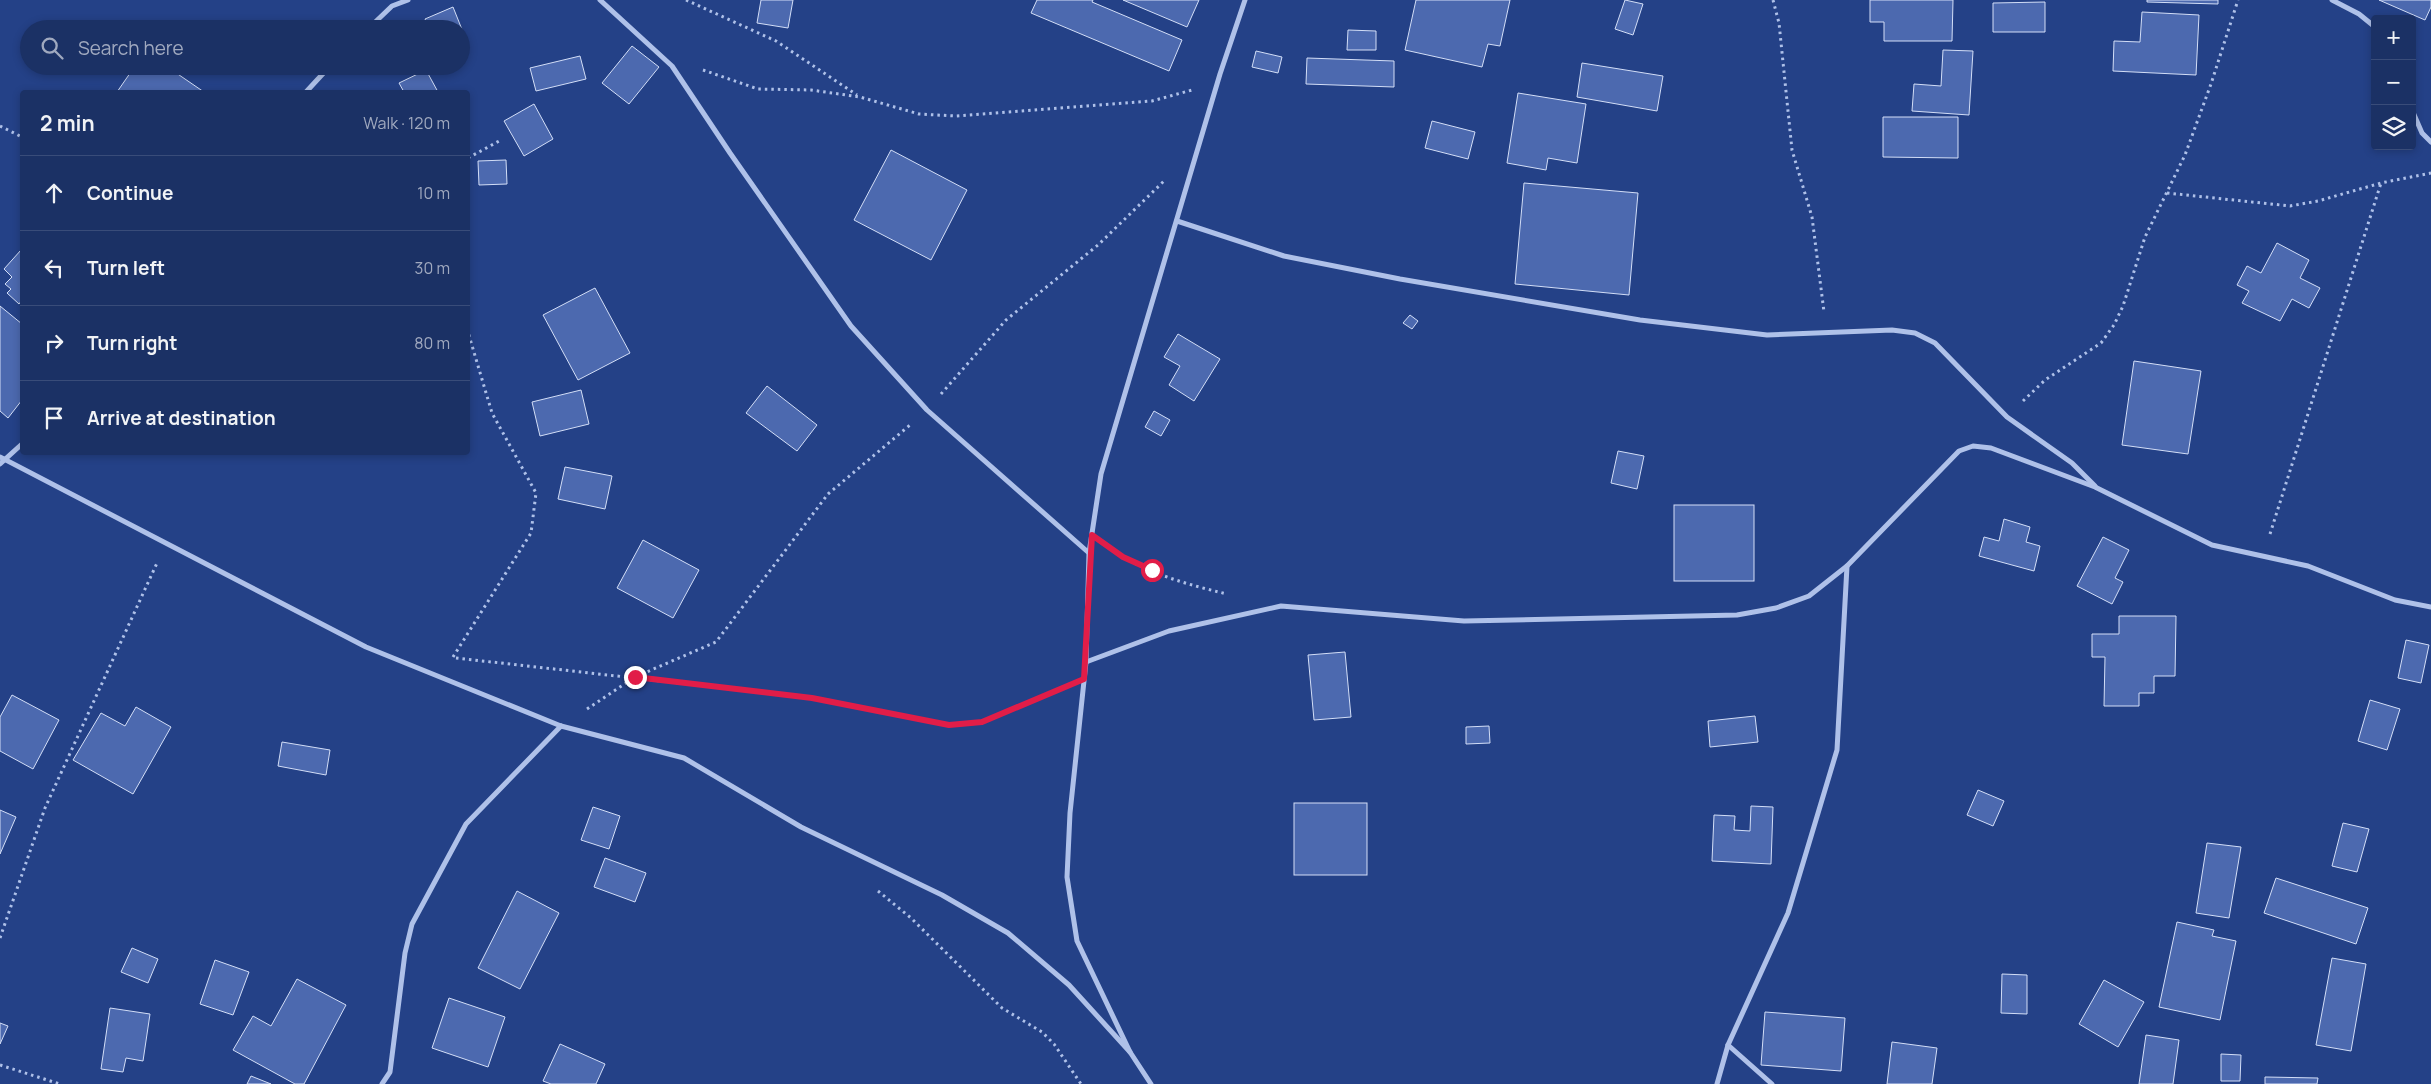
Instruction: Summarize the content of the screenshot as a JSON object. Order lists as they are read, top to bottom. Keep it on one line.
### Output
{"page":{"map_buttons":["+","−"],"search":"Search here","heading":["2 min","Walk · 120 m"],"list":[["Continue","10 m"],["Turn left","30 m"],["Turn right","80 m"],"Arrive at destination"]}}
